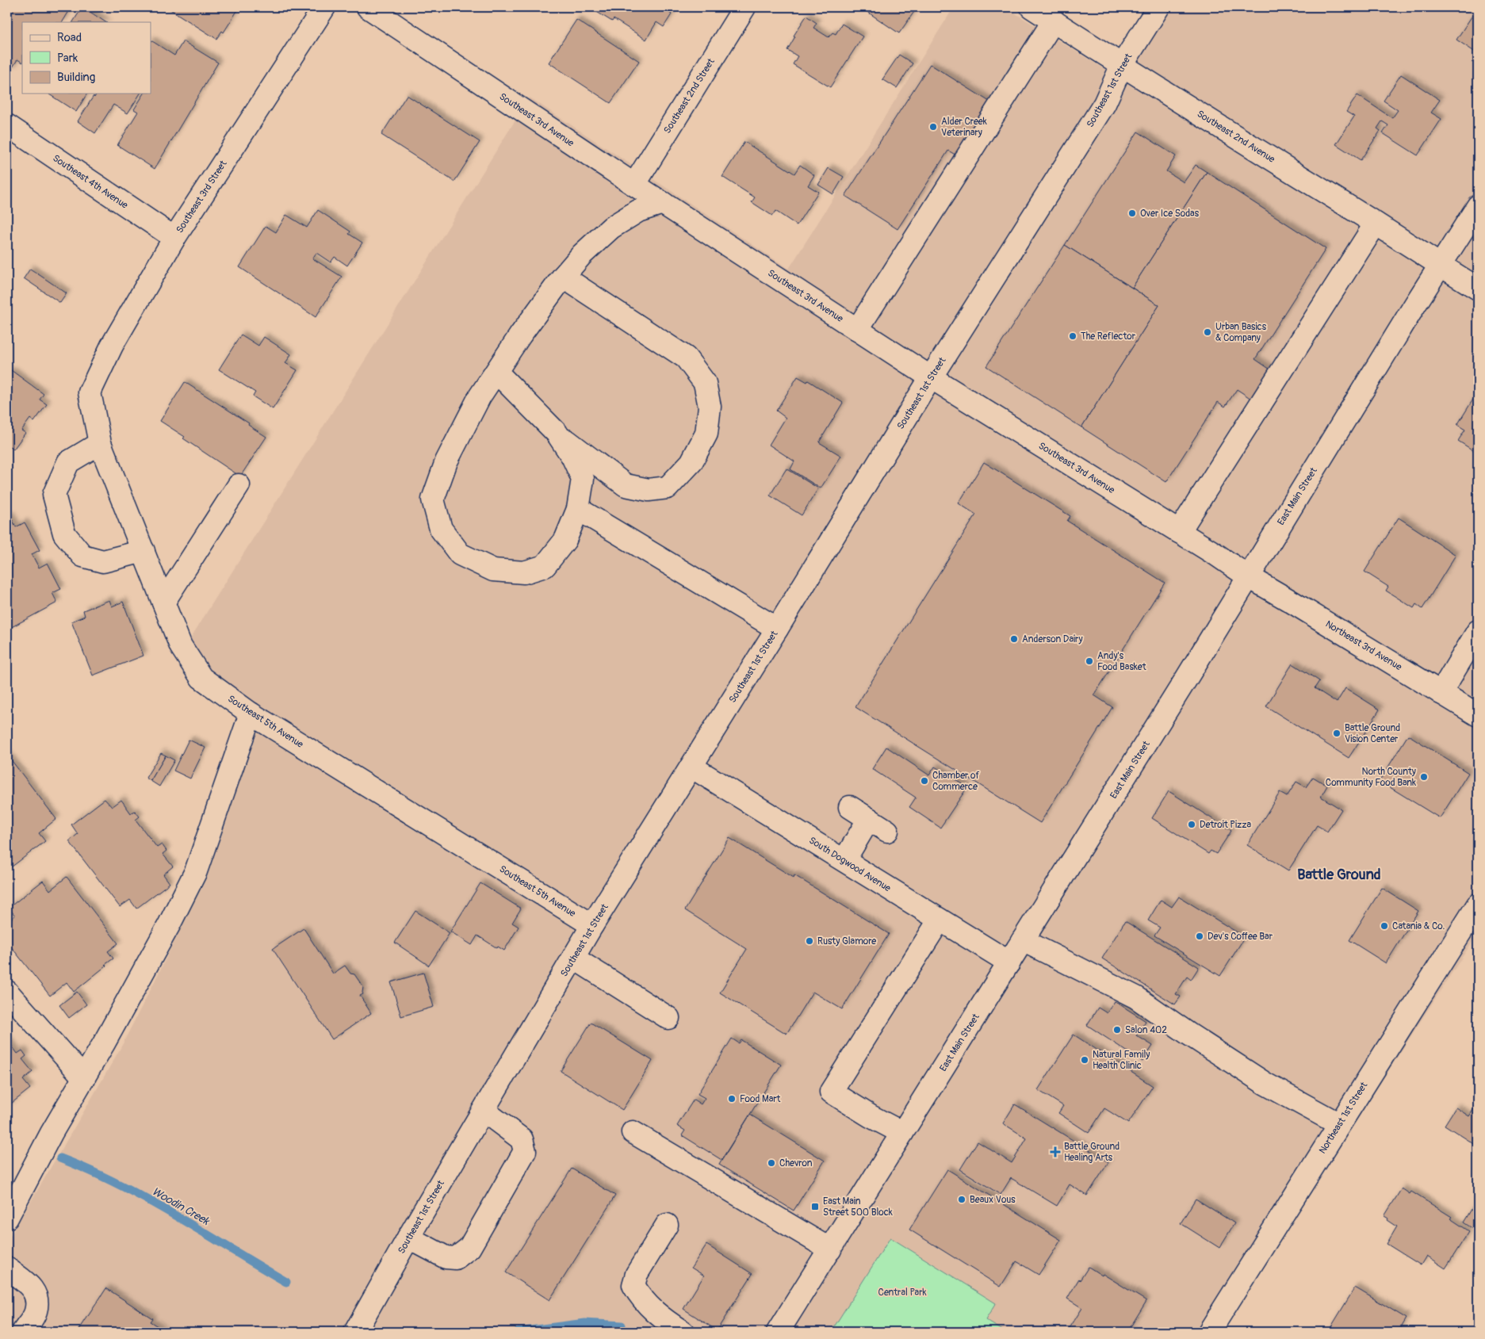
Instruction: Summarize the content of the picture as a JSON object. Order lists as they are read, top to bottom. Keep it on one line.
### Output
{"streets":{"street":["Southeast 1st Street","Southeast 2nd Street","Southeast 3rd Avenue","Southeast 2nd Avenue","Southeast 4th Avenue","Southeast 3rd Street","East Main Street","Northeast 3rd Avenue","Southeast 5th Avenue","South Dogwood Avenue","Northeast 1st Street"]},"crossings":[["Southeast 1st Street","Southeast 3rd Avenue"],["Southeast 1st Street","Southeast 2nd Avenue"],["Southeast 1st Street","Southeast 5th Avenue"],["Southeast 1st Street","South Dogwood Avenue"],["Southeast 2nd Street","Southeast 3rd Avenue"],["Southeast 3rd Avenue","East Main Street"],["Southeast 3rd Avenue","Northeast 3rd Avenue"],["Southeast 2nd Avenue","East Main Street"],["Southeast 4th Avenue","Southeast 3rd Street"],["Southeast 3rd Street","Southeast 5th Avenue"],["East Main Street","Northeast 3rd Avenue"],["East Main Street","South Dogwood Avenue"]],"districts":["Battle Ground"],"water":["Woodin Creek"],"parks":["Central Park"],"places":{"other":["Alder Creek Veterinary","Over Ice Sodas","Urban Basics & Company","The Reflector","Anderson Dairy","Andy's Food Basket","Battle Ground Vision Center","North County Community Food Bank","Chamber of Commerce","Detroit Pizza","Catania & Co.","Dev's Coffee Bar","Rusty Glamore","Salon 402","Natural Family Health Clinic","Food Mart","Chevron","Beaux Vous"],"health":["Battle Ground Healing Arts"],"transit":["East Main Street 500 Block"]},"legend":["Road","Park","Building"]}
